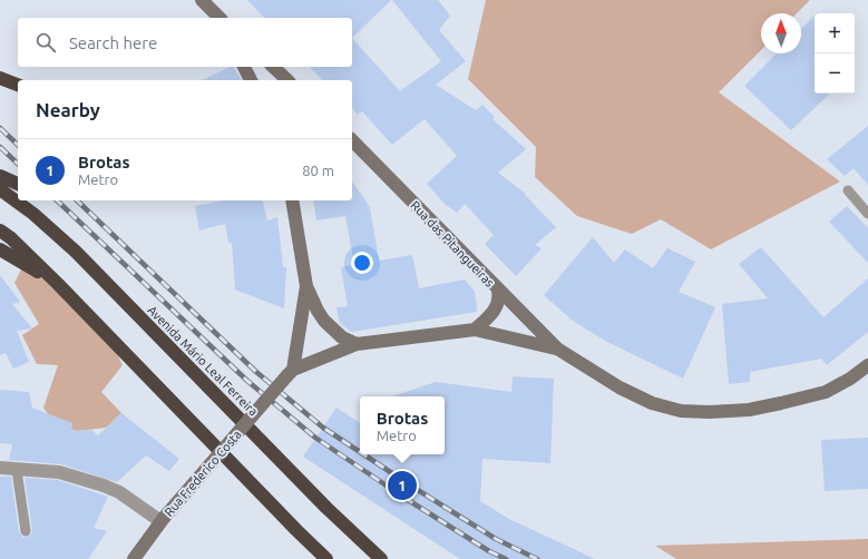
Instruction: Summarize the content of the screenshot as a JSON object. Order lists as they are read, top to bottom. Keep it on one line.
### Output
{"streets":{"highway":["Avenida Mário Leal Ferreira"],"main road":["Rua das Pitangueiras","Rua Frederico Costa"]},"crossings":[["Rua das Pitangueiras","Rua Frederico Costa"]],"north":"top","page":{"map_buttons":["+","−"],"search":"Search here","heading":"Nearby","list":[{"mark":"1","name":"Brotas","note":"Metro","value":"80 m"}],"popup":["Brotas","Metro"],"pins":"1"}}
